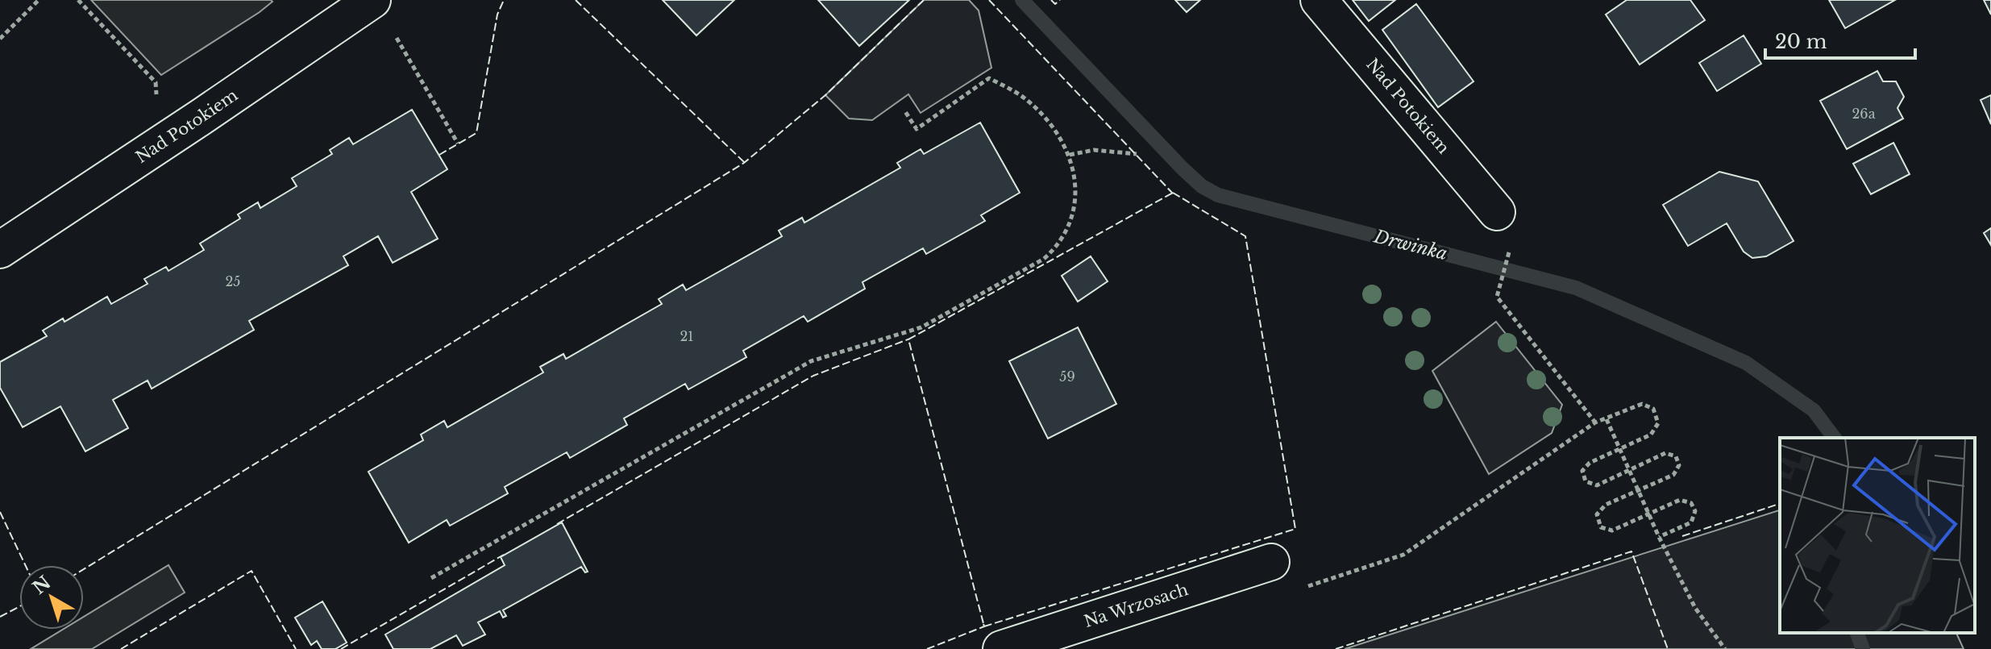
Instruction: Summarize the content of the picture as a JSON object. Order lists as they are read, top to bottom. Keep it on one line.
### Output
{"streets":{"street":["Nad Potokiem","Na Wrzosach"]},"water":["Drwinka"],"house_numbers":["26a","25","21","59"],"scale_bar":"20 m","north":"top left"}
